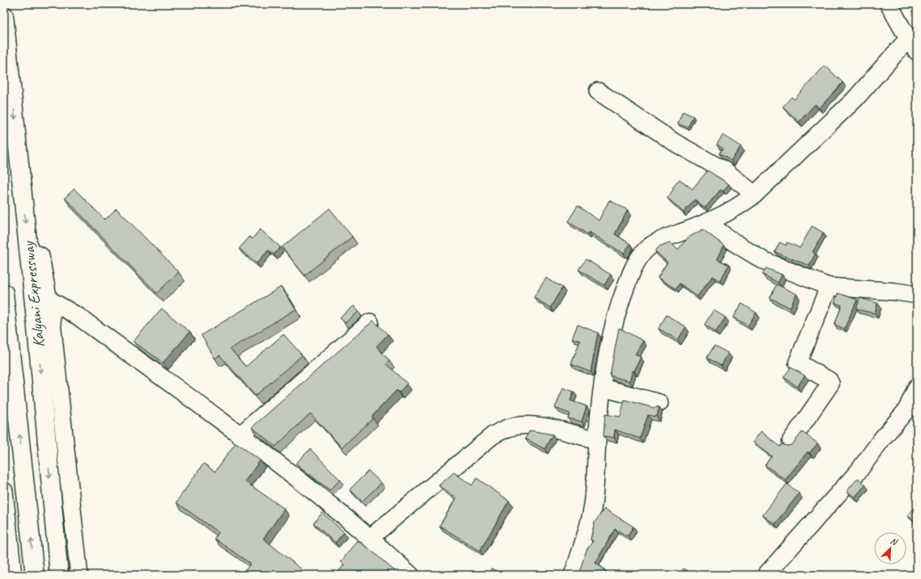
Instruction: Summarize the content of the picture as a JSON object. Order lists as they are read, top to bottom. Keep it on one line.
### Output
{"streets":{"highway":["Kalyani Expressway"]},"north":"top right"}
